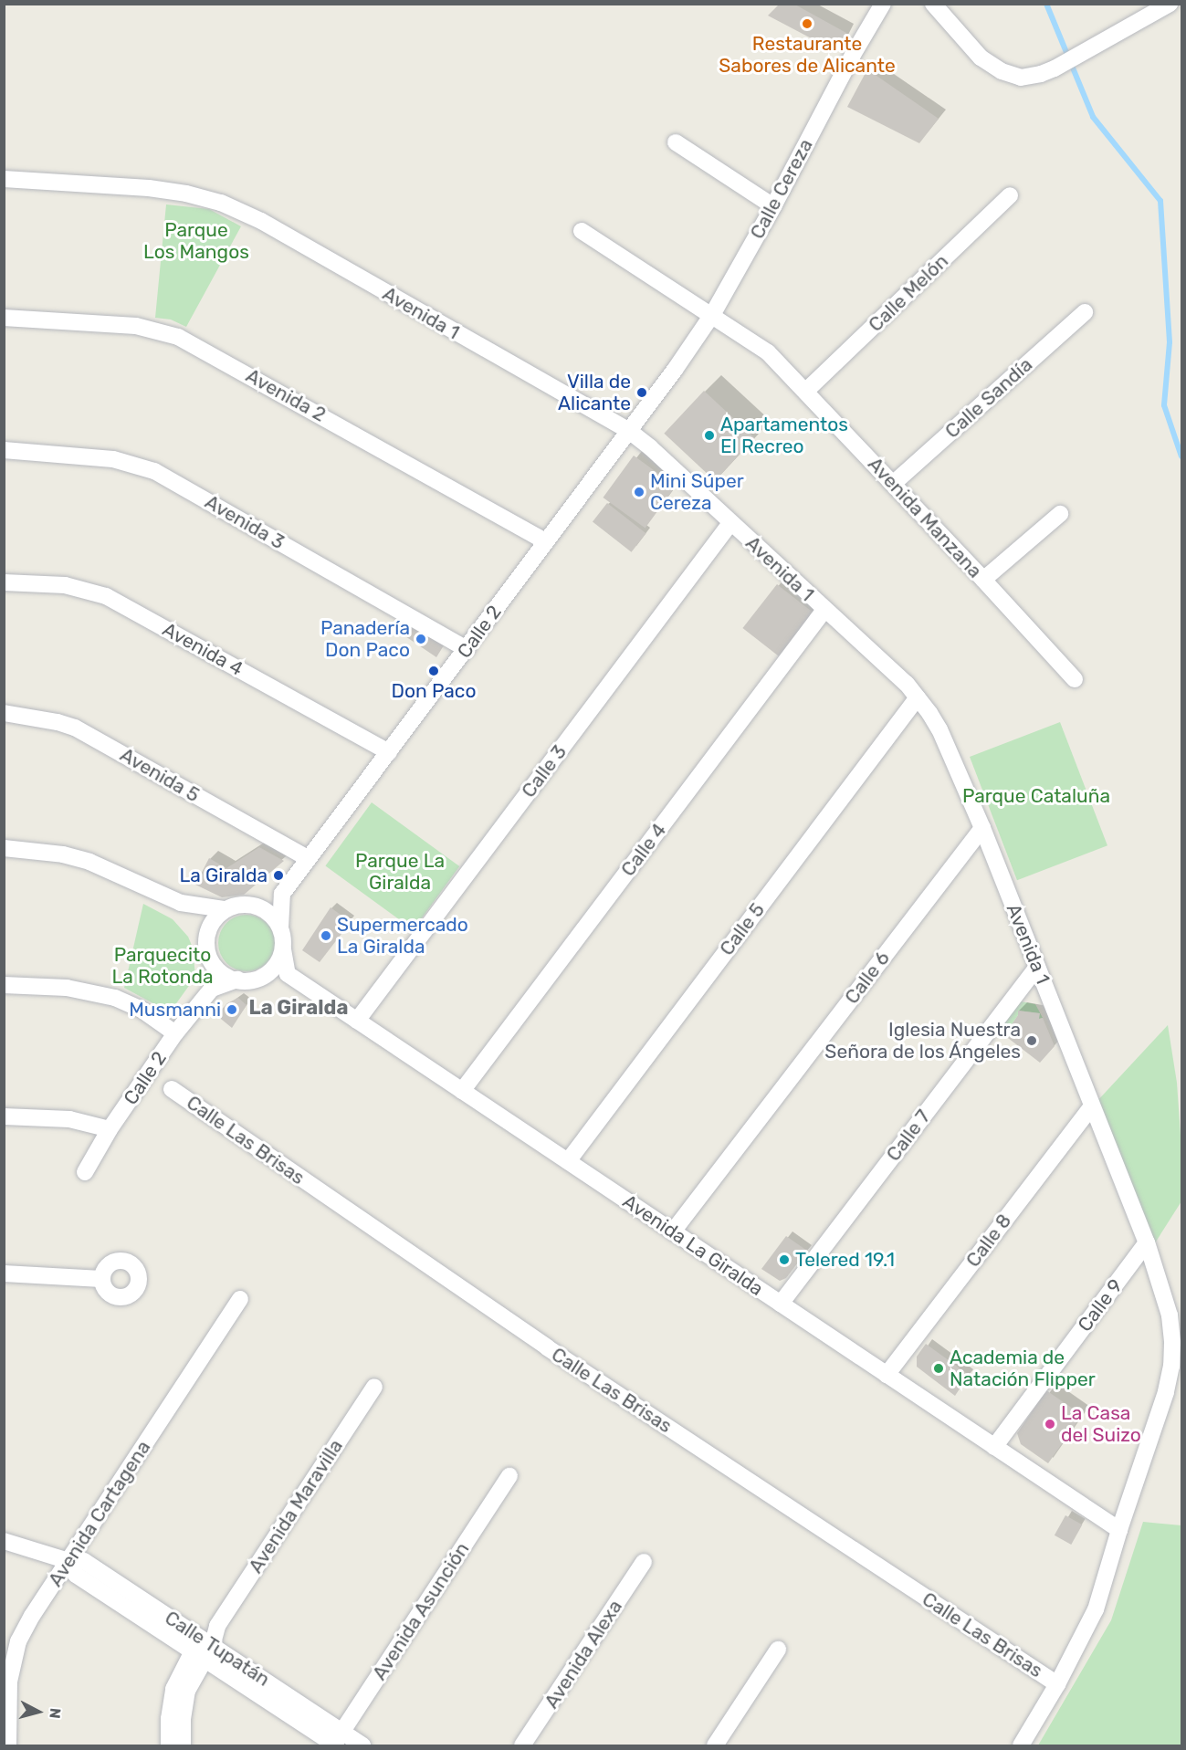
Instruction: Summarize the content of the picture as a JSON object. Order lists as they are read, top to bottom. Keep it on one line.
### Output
{"streets":{"street":["Calle Cereza","Calle Melón","Avenida 1","Avenida 2","Calle Sandía","Avenida Manzana","Avenida 3","Calle 2","Avenida 4","Calle 3","Avenida 5","Calle 4","Calle 5","Calle 6","Calle 7","Calle Las Brisas","Calle 8","Avenida La Giralda","Calle 9","Avenida Maravilla","Avenida Cartagena","Avenida Asunción","Calle Tupatán","Avenida Alexa"]},"crossings":[["Calle Cereza","Avenida Manzana"],["Calle Cereza","Calle 2"],["Calle Melón","Avenida Manzana"],["Avenida 1","Calle 2"],["Avenida 1","Calle 3"],["Avenida 1","Calle 4"],["Avenida 1","Calle 5"],["Avenida 1","Calle 6"],["Avenida 1","Calle 7"],["Avenida 1","Calle Las Brisas"],["Avenida 1","Calle 8"],["Avenida 1","Calle 9"],["Avenida 2","Calle 2"],["Calle Sandía","Avenida Manzana"],["Avenida 3","Calle 2"],["Calle 2","Avenida 4"],["Calle 2","Avenida 5"],["Calle 3","Avenida La Giralda"],["Calle 4","Avenida La Giralda"],["Calle 5","Avenida La Giralda"],["Calle 6","Avenida La Giralda"],["Calle 7","Avenida La Giralda"],["Calle Las Brisas","Avenida La Giralda"],["Calle 8","Avenida La Giralda"],["Avenida La Giralda","Calle 9"],["Avenida Maravilla","Calle Tupatán"],["Avenida Cartagena","Calle Tupatán"],["Avenida Asunción","Calle Tupatán"]],"districts":["La Giralda"],"parks":["Parque Los Mangos","Parque Cataluña","Parque La Giralda","Parquecito La Rotonda"],"places":["Restaurante Sabores de Alicante","Villa de Alicante","Apartamentos El Recreo","Mini Súper Cereza","Panadería Don Paco","Don Paco","La Giralda","Supermercado La Giralda","Musmanni","Iglesia Nuestra Señora de los Ángeles","Telered 19.1","Academia de Natación Flipper","La Casa del Suizo"],"north":"right"}
